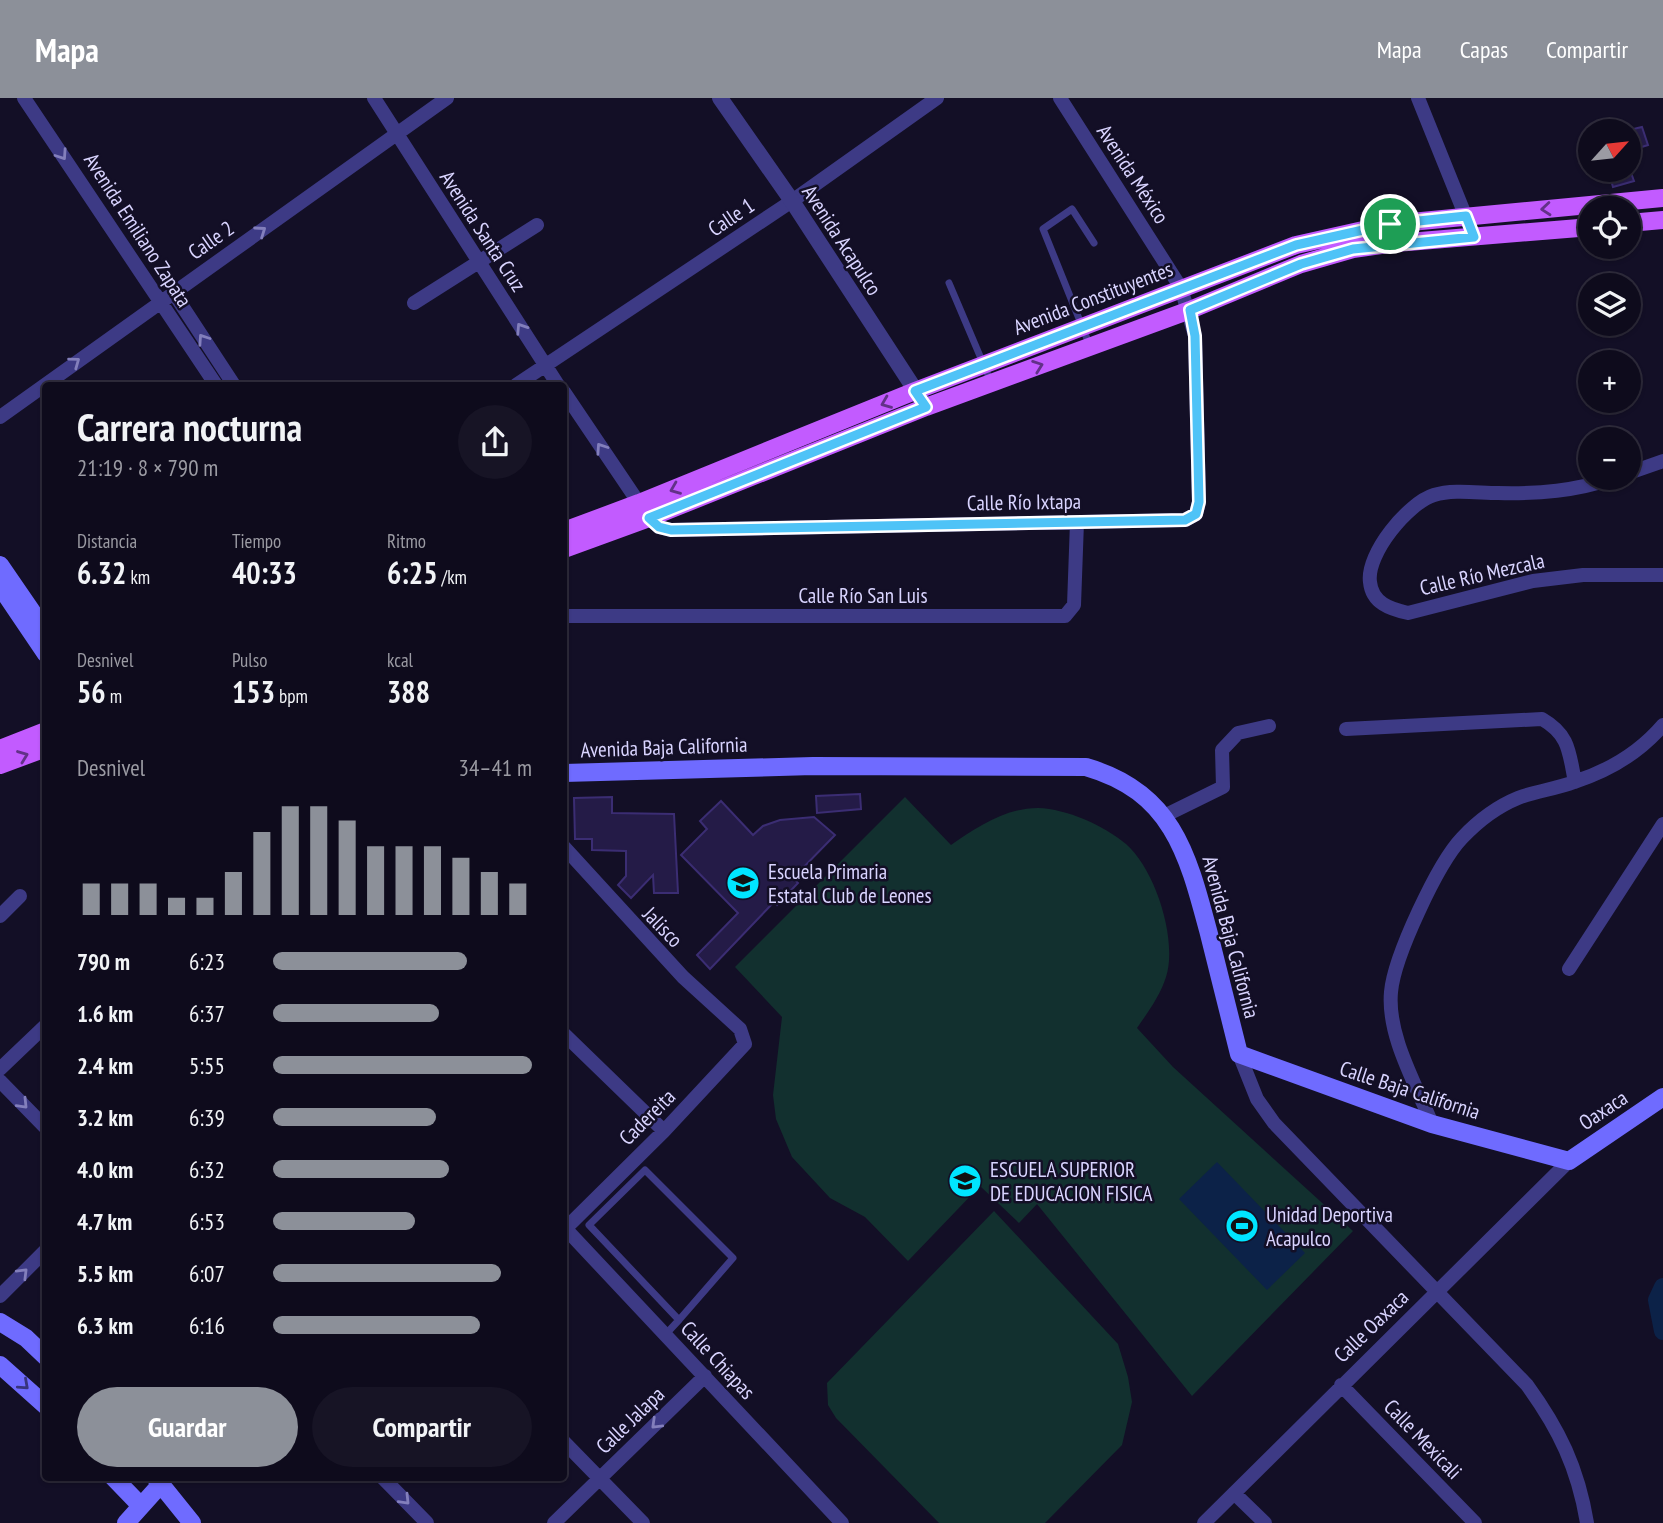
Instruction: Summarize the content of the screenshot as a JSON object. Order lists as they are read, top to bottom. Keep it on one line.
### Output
{"streets":{"main road":["Avenida Constituyentes","Avenida Baja California","Calle Baja California","Oaxaca"],"street":["Avenida México","Calle 1","Avenida Emiliano Zapata","Avenida Santa Cruz","Calle 2","Avenida Acapulco","Calle Río Ixtapa","Calle Río Mezcala","Calle Río San Luis","Jalisco","Cadereita","Calle Oaxaca","Calle Chiapas","Calle Jalapa","Calle Mexicali"]},"crossings":[["Avenida México","Avenida Constituyentes"],["Avenida México","Calle Río Ixtapa"],["Calle 1","Avenida Santa Cruz"],["Calle 1","Avenida Acapulco"],["Avenida Emiliano Zapata","Calle 2"],["Avenida Santa Cruz","Calle 2"],["Avenida Acapulco","Avenida Constituyentes"],["Avenida Constituyentes","Calle Río Ixtapa"],["Calle Río Ixtapa","Calle Río San Luis"],["Avenida Baja California","Calle Baja California"],["Avenida Baja California","Calle Oaxaca"],["Jalisco","Cadereita"],["Calle Baja California","Oaxaca"],["Calle Baja California","Calle Oaxaca"],["Oaxaca","Calle Oaxaca"],["Calle Oaxaca","Calle Mexicali"],["Calle Chiapas","Calle Jalapa"]],"one_way":["Avenida Santa Cruz","Calle 2","Calle Jalapa"],"places":{"school or university":["Escuela Primaria Estatal Club de Leones","ESCUELA SUPERIOR DE EDUCACION FISICA"],"sports":["Unidad Deportiva Acapulco"]},"north":"top right","page":{"header":"Mapa","nav":["Mapa","Capas","Compartir"],"map_buttons":["+","−"],"heading":["Carrera nocturna","21:19 · 8 × 790 m"],"stats":[["Distancia","6.32 km"],["Tiempo","40:33"],["Ritmo","6:25 /km"],["Desnivel","56 m"],["Pulso","153 bpm"],["kcal","388"]],"chart":["Desnivel","34–41 m"],"list":[{"name":"790 m","note":"6:23"},{"name":"1.6 km","note":"6:37"},{"name":"2.4 km","note":"5:55"},{"name":"3.2 km","note":"6:39"},{"name":"4.0 km","note":"6:32"},{"name":"4.7 km","note":"6:53"},{"name":"5.5 km","note":"6:07"},{"name":"6.3 km","note":"6:16"}],"buttons":["Guardar","Compartir"]}}
